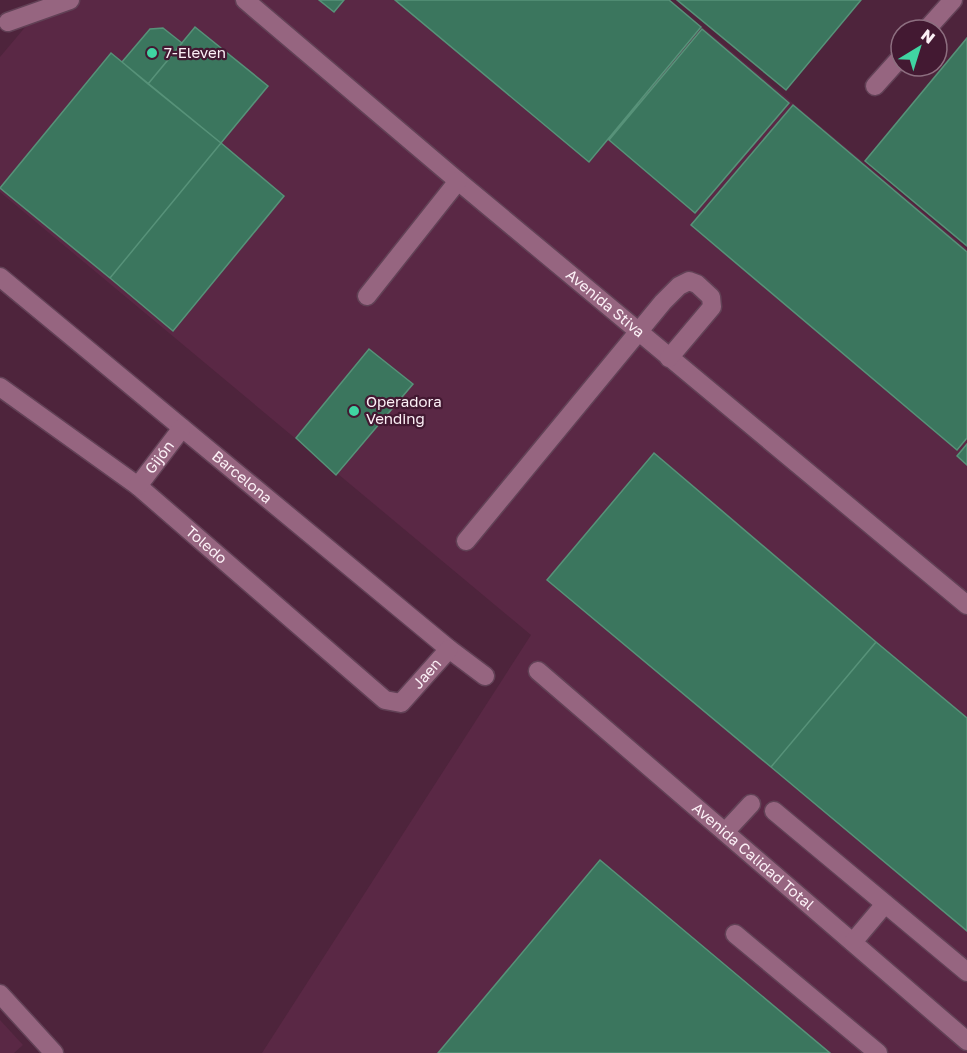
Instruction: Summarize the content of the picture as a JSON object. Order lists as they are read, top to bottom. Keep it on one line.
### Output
{"streets":{"street":["Avenida Stiva","Gijón","Barcelona","Toledo","Jaen","Avenida Calidad Total"]},"crossings":[["Gijón","Barcelona"],["Gijón","Toledo"],["Barcelona","Jaen"],["Toledo","Jaen"]],"places":["7-Eleven","Operadora Vending"],"north":"top right"}
